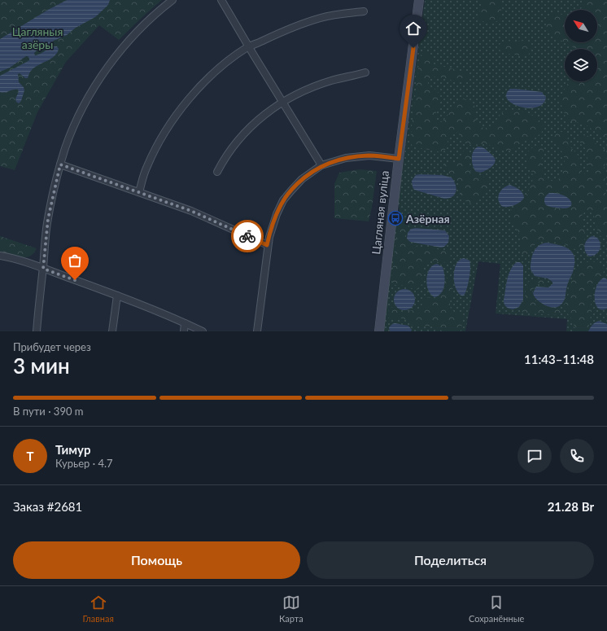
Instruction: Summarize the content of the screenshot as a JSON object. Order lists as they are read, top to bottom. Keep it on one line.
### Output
{"streets":{"street":["Цагляная вуліца"]},"parks":["Цагляныя азёры"],"places":{"bus stop":["Азёрная"]},"north":"top left","page":{"heading":["3 мин","Прибудет через","11:43–11:48"],"panel":["Тимур","Курьер · 4.7","Заказ #2681","21.28 Br"],"bar":"В пути · 390 m","round":"Т","buttons":["Помощь","Поделиться"],"tabs":["Главная","Карта","Сохранённые"]}}
